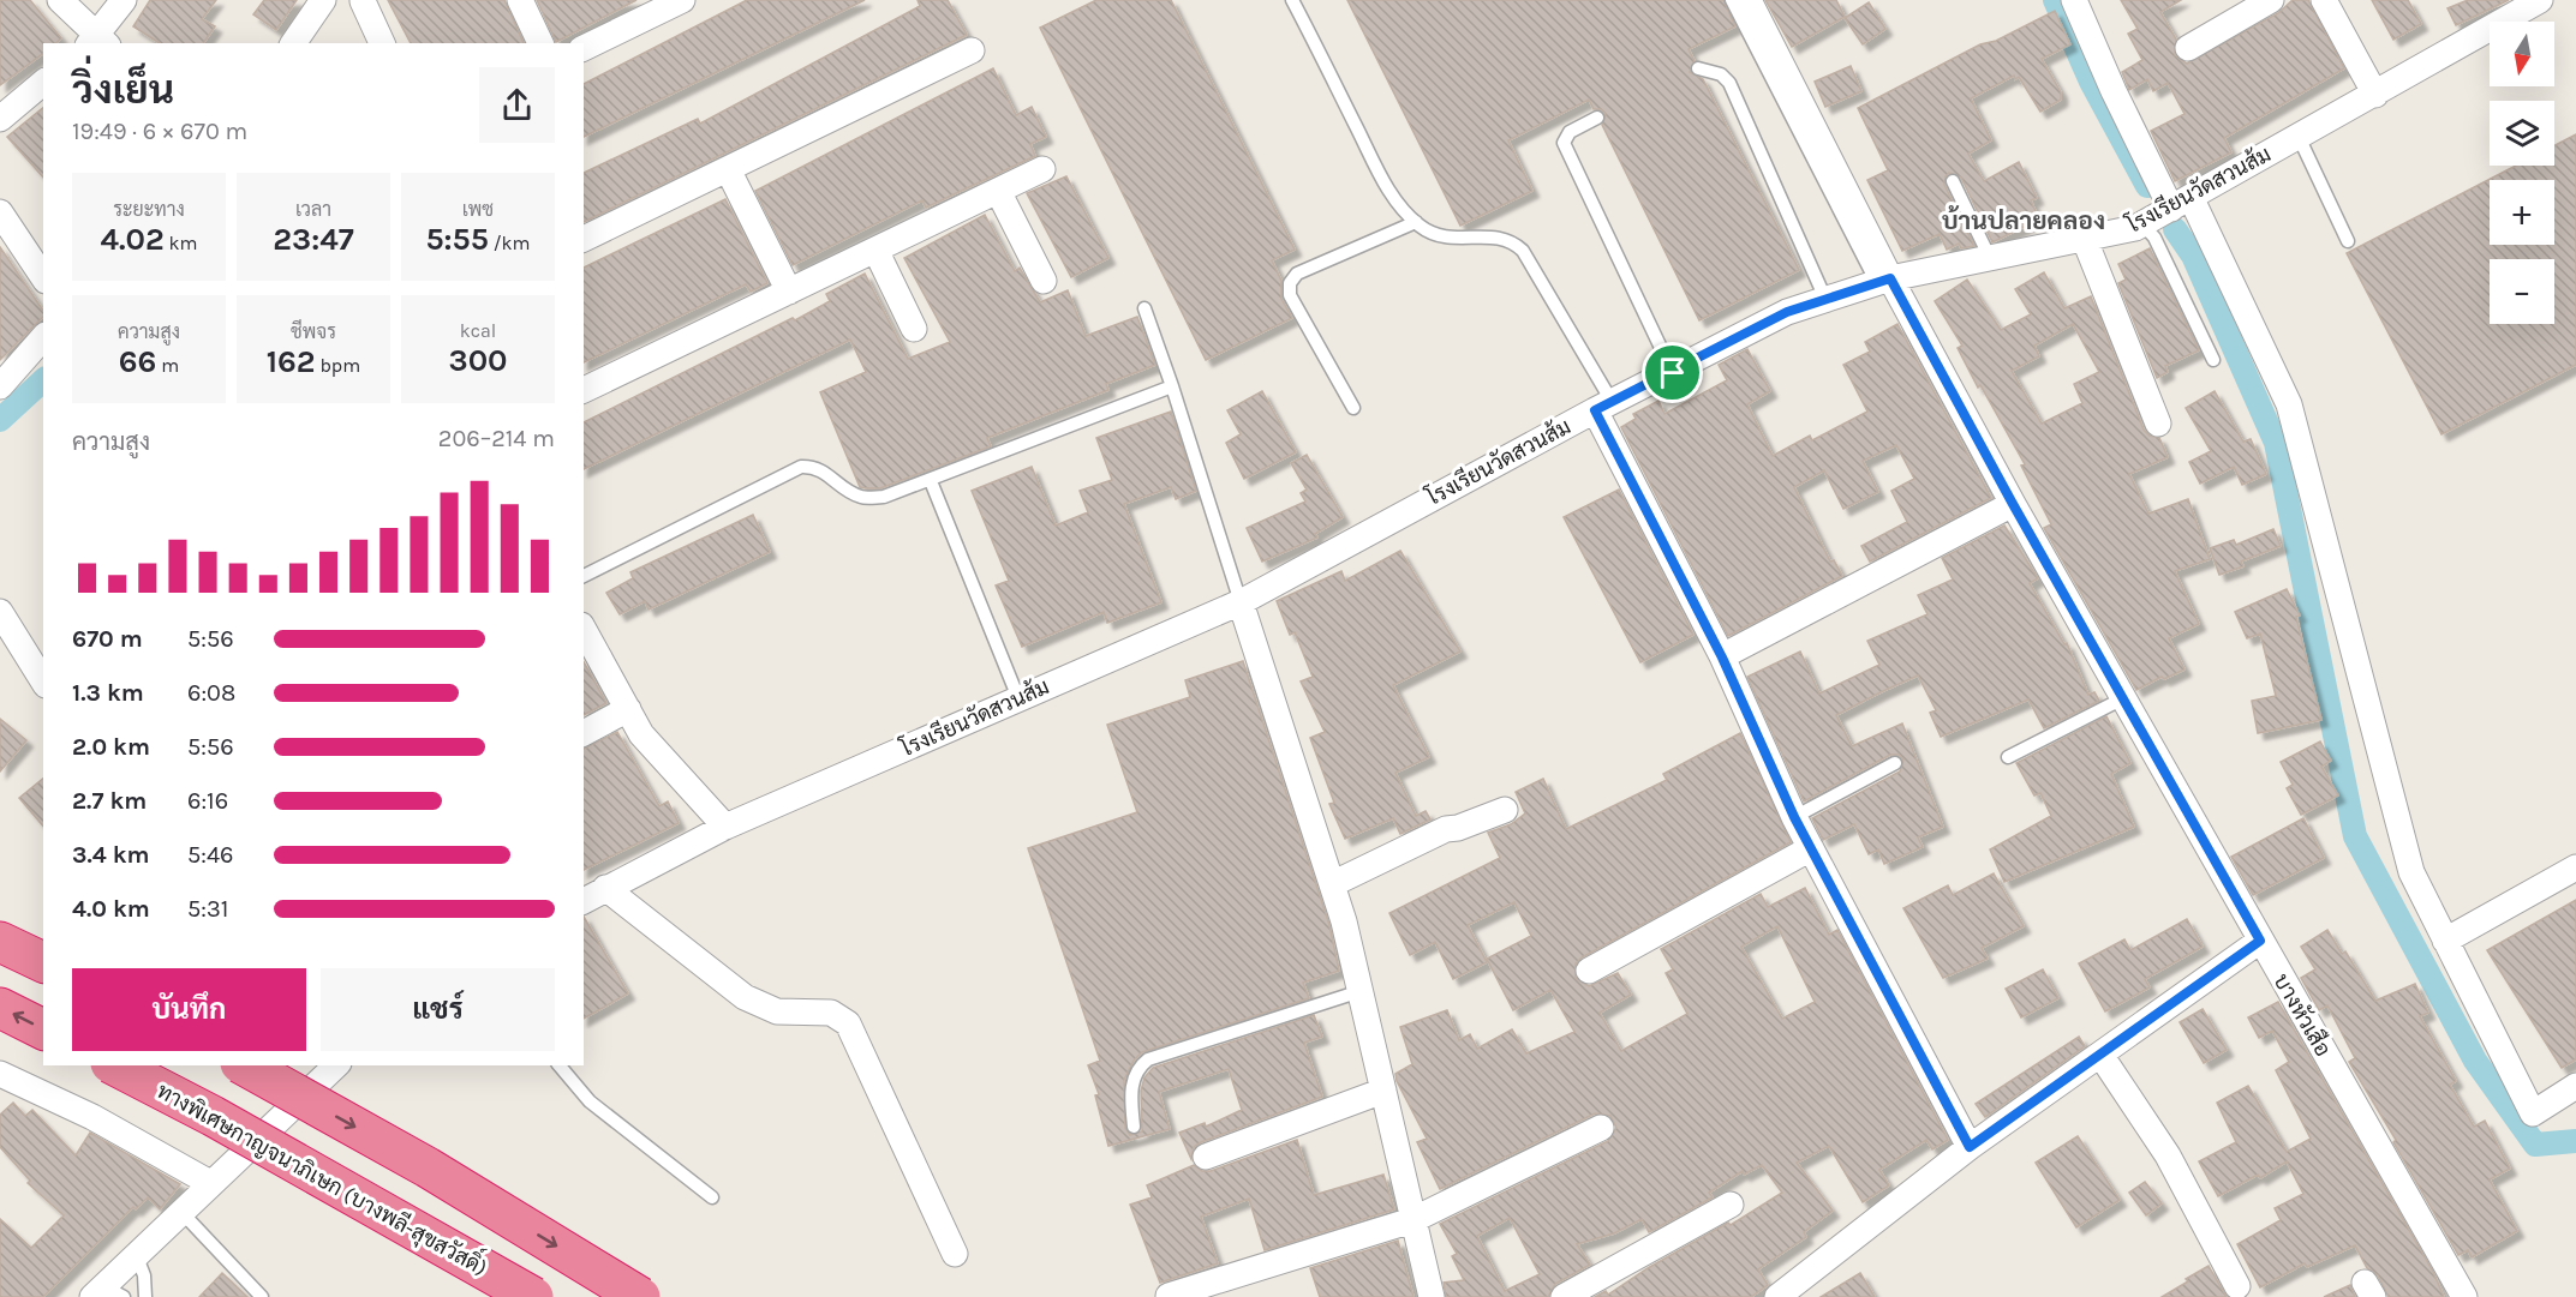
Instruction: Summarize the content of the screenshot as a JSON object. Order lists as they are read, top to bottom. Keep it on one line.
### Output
{"streets":{"highway":["ทางพิเศษกาญจนาภิเษก (บางพลี-สุขสวัสดิ์)"],"street":["โรงเรียนวัดสวนส้ม","บางหัวเสือ"]},"crossings":[["โรงเรียนวัดสวนส้ม","บางหัวเสือ"]],"districts":["บ้านปลายคลอง"],"north":"bottom","page":{"map_buttons":["+","−"],"heading":["วิ่งเย็น","19:49 · 6 × 670 m"],"stats":[["ระยะทาง","4.02 km"],["เวลา","23:47"],["เพซ","5:55 /km"],["ความสูง","66 m"],["ชีพจร","162 bpm"],["kcal","300"]],"chart":["ความสูง","206–214 m"],"list":[{"name":"670 m","note":"5:56"},{"name":"1.3 km","note":"6:08"},{"name":"2.0 km","note":"5:56"},{"name":"2.7 km","note":"6:16"},{"name":"3.4 km","note":"5:46"},{"name":"4.0 km","note":"5:31"}],"buttons":["บันทึก","แชร์"]}}
